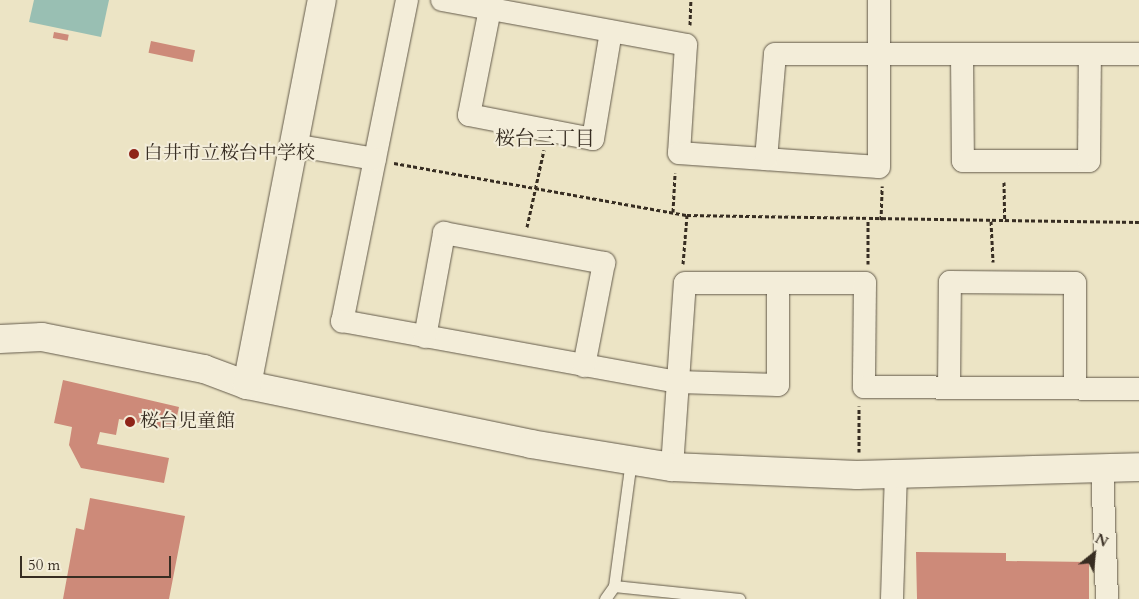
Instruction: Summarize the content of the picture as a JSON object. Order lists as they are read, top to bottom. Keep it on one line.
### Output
{"districts":["桜台三丁目"],"places":["白井市立桜台中学校","桜台児童館"],"scale_bar":"50 m","north":"top right"}
